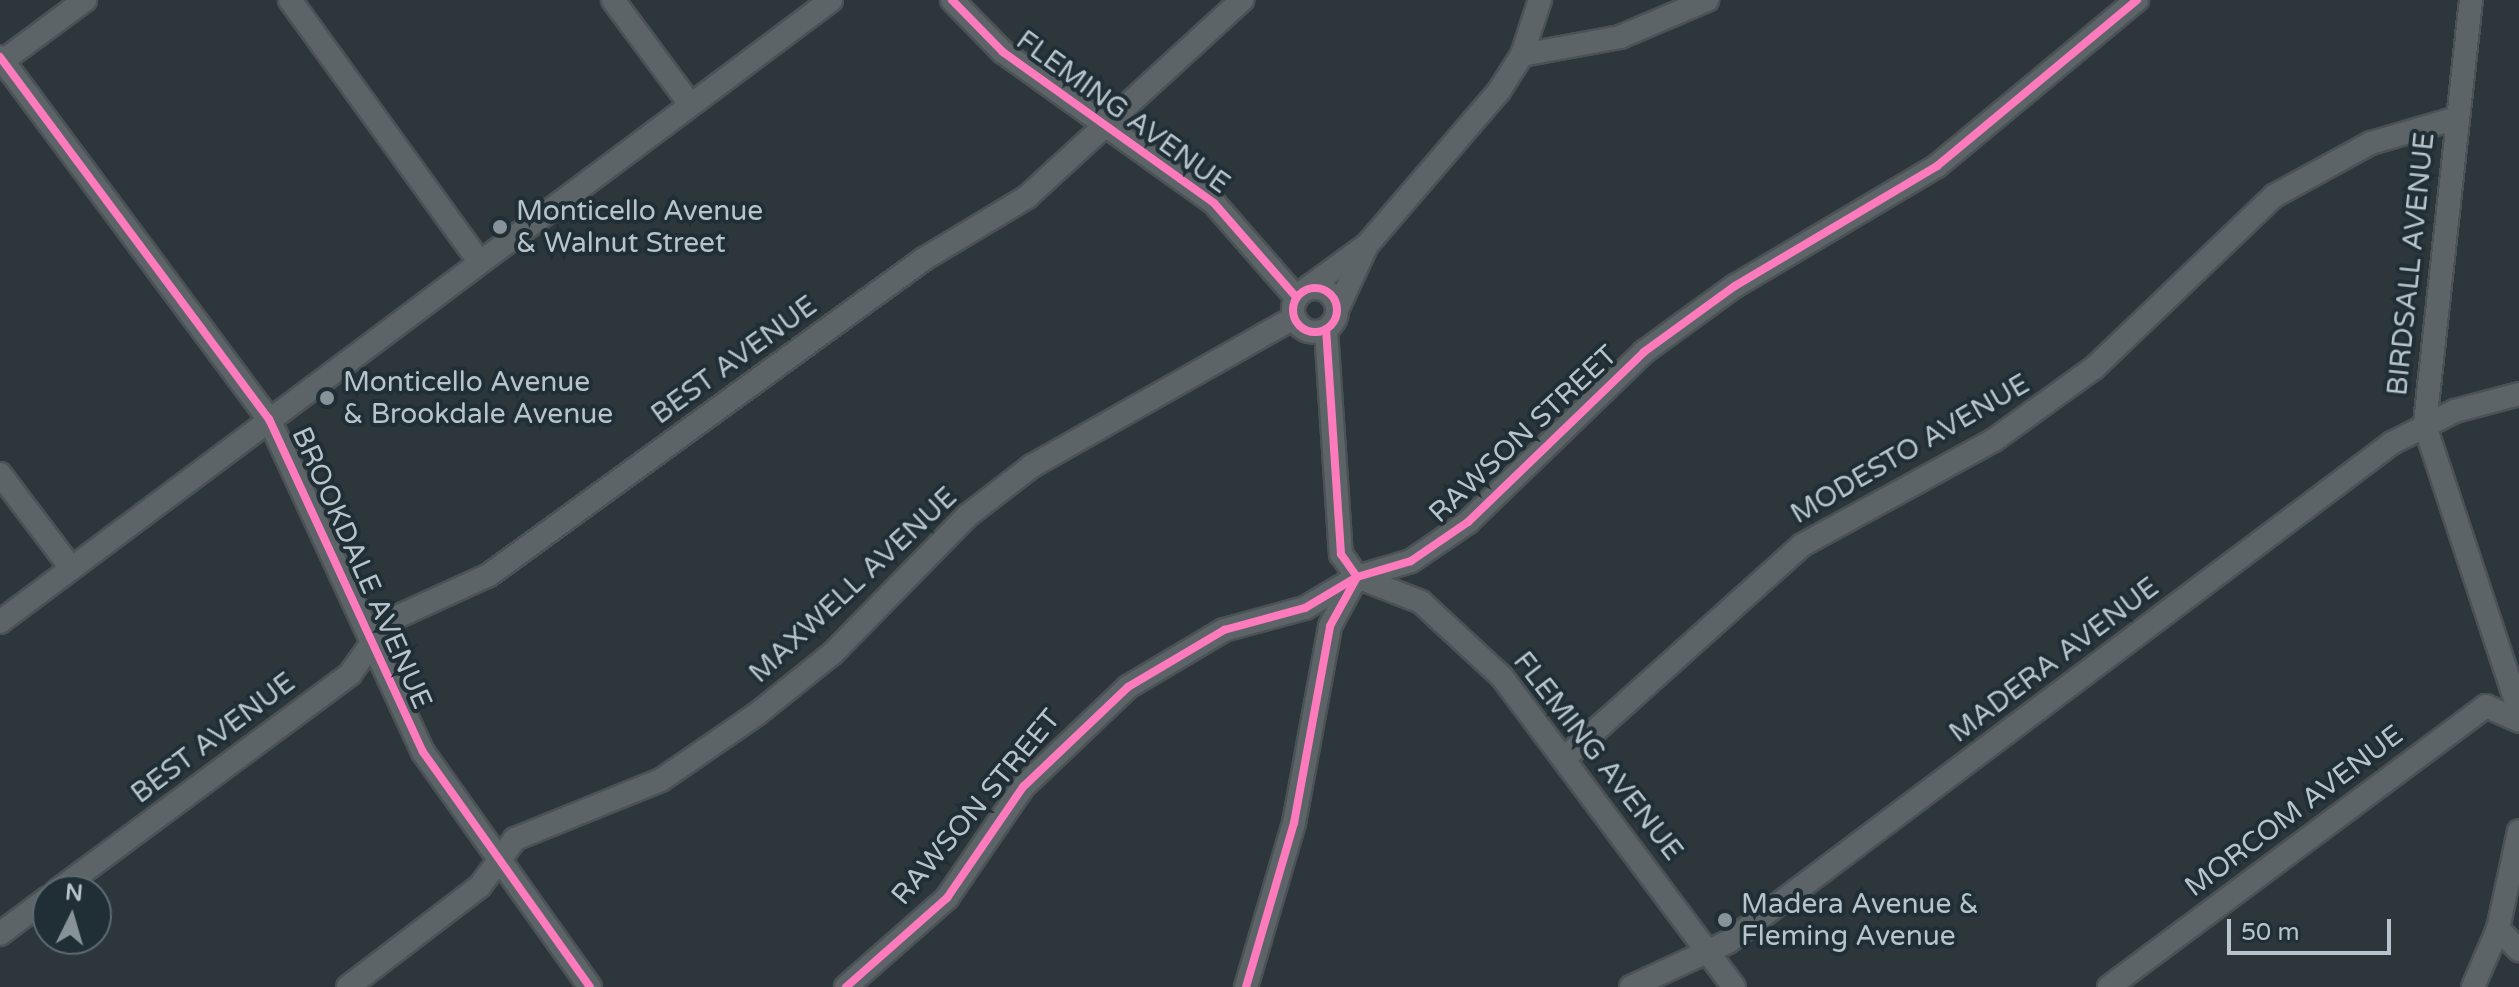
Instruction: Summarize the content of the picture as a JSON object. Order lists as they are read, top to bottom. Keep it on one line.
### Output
{"streets":{"street":["FLEMING AVENUE","BIRDSALL AVENUE","BEST AVENUE","RAWSON STREET","MODESTO AVENUE","BROOKDALE AVENUE","MAXWELL AVENUE","MADERA AVENUE","MORCOM AVENUE"]},"crossings":[["FLEMING AVENUE","BEST AVENUE"],["FLEMING AVENUE","RAWSON STREET"],["FLEMING AVENUE","MODESTO AVENUE"],["FLEMING AVENUE","MAXWELL AVENUE"],["FLEMING AVENUE","MADERA AVENUE"],["BIRDSALL AVENUE","MODESTO AVENUE"],["BIRDSALL AVENUE","MADERA AVENUE"],["BEST AVENUE","BROOKDALE AVENUE"],["BROOKDALE AVENUE","MAXWELL AVENUE"]],"places":["Monticello Avenue & Walnut Street","Monticello Avenue & Brookdale Avenue","Madera Avenue & Fleming Avenue"],"scale_bar":"50 m","north":"top"}
